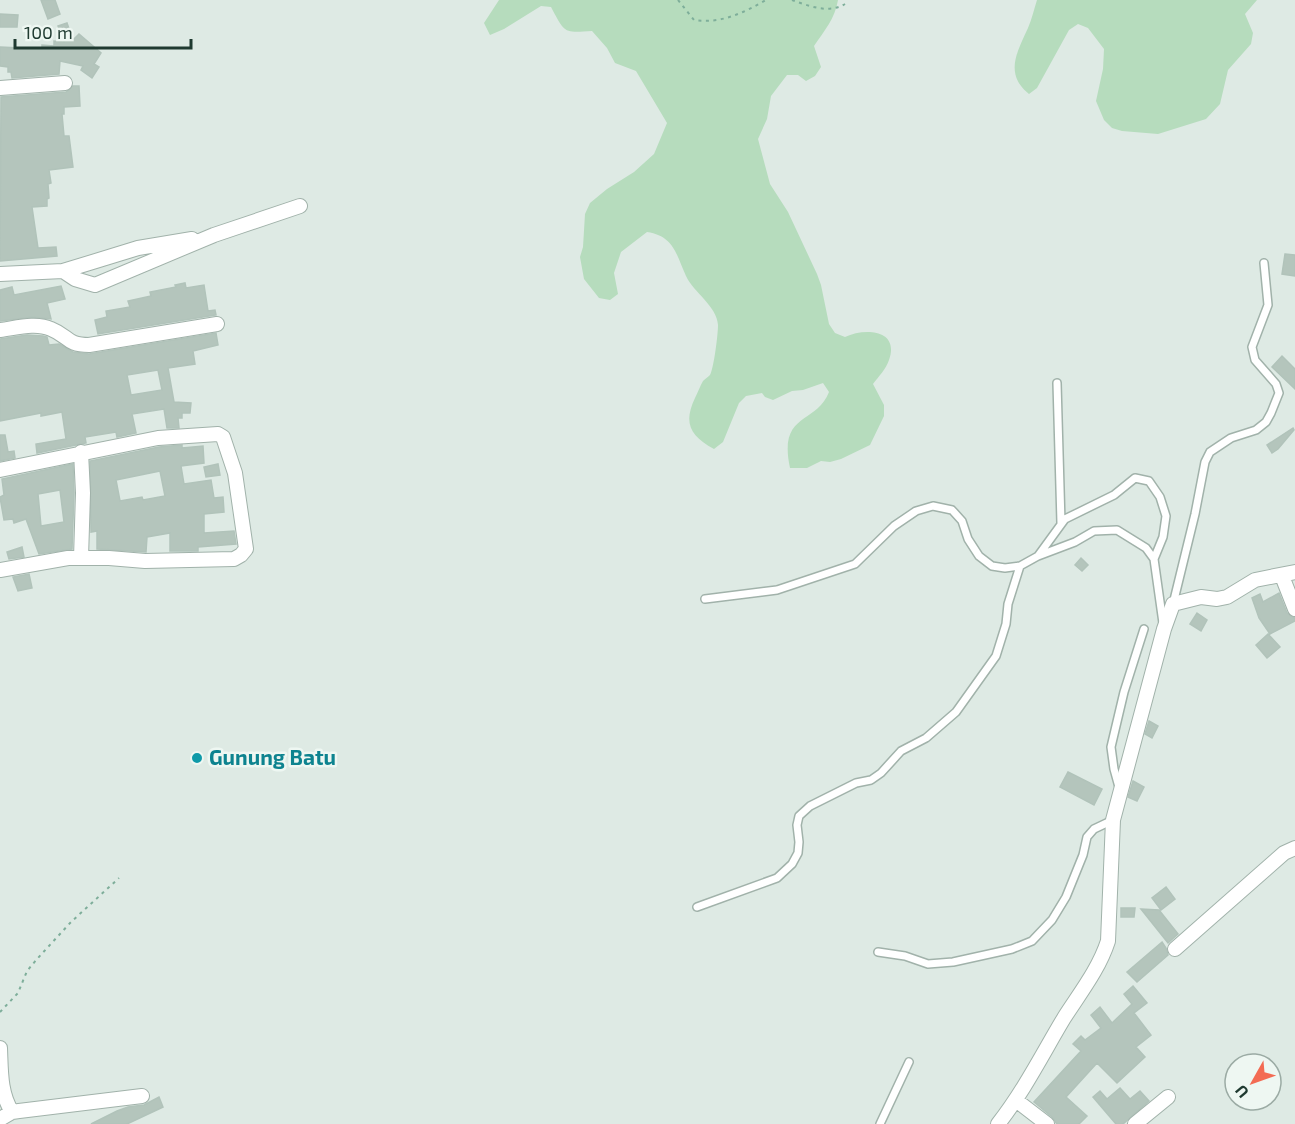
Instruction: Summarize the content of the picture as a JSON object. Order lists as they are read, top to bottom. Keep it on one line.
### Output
{"places":["Gunung Batu"],"scale_bar":"100 m","north":"bottom left"}
